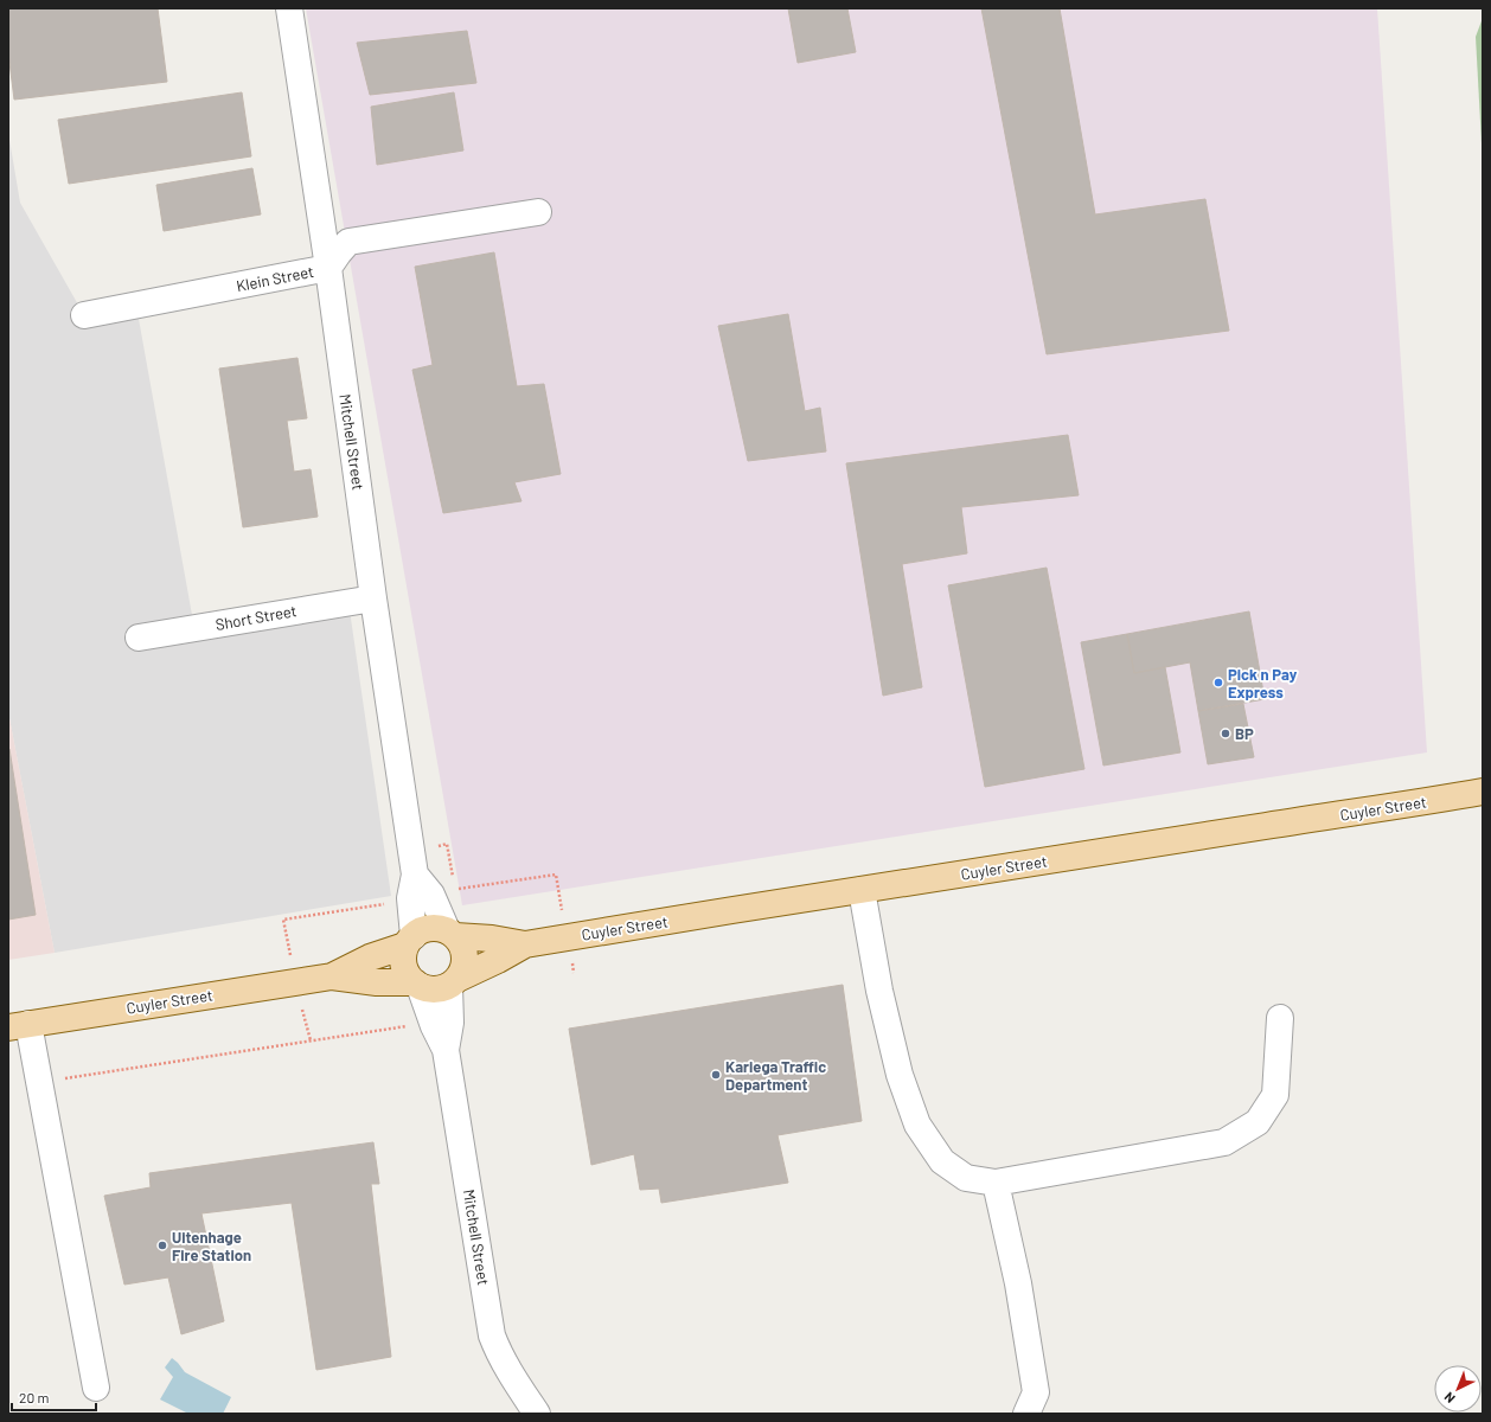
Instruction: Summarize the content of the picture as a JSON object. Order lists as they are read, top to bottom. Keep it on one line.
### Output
{"streets":{"main road":["Cuyler Street"],"street":["Klein Street","Mitchell Street","Short Street"]},"crossings":[["Klein Street","Mitchell Street"],["Mitchell Street","Short Street"],["Mitchell Street","Cuyler Street"]],"places":["Pick n Pay Express","BP","Kariega Traffic Department","Uitenhage Fire Station"],"scale_bar":"20 m","north":"bottom left"}
